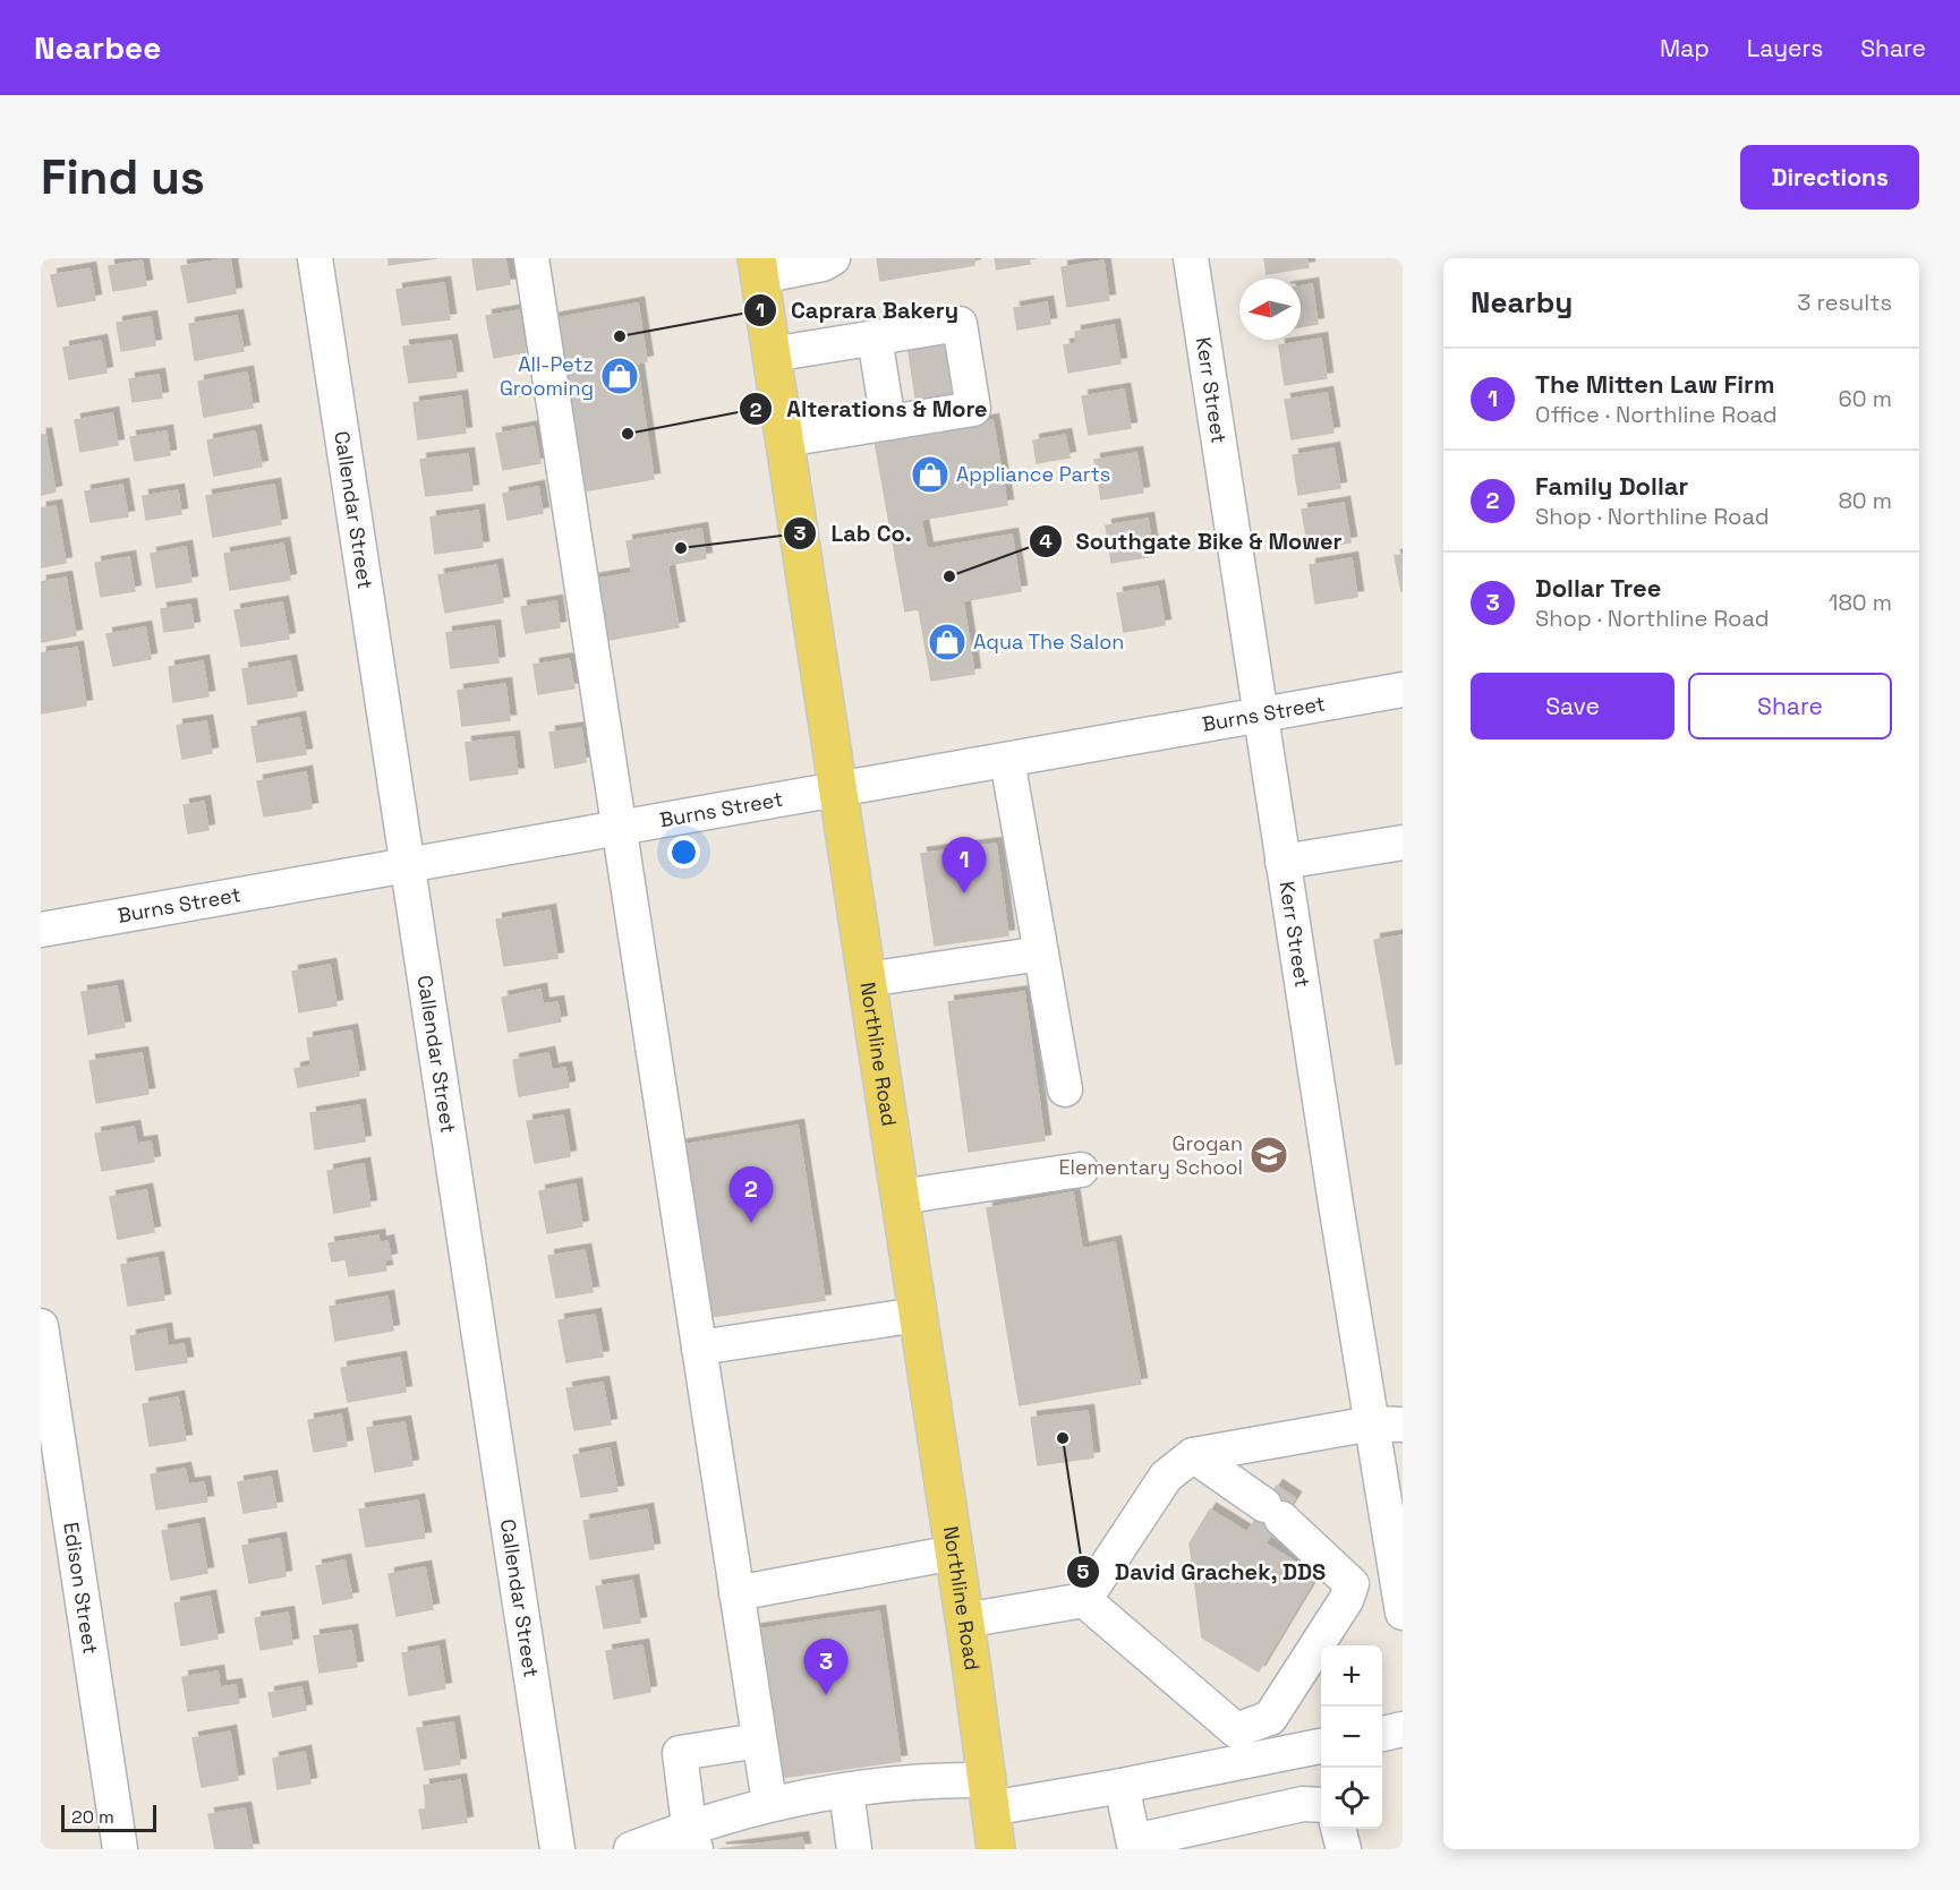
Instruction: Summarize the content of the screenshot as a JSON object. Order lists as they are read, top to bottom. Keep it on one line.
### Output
{"streets":{"main road":["Northline Road"],"street":["Kerr Street","Callendar Street","Burns Street","Edison Street"]},"crossings":[["Kerr Street","Burns Street"],["Callendar Street","Burns Street"],["Burns Street","Northline Road"]],"places":{"other":["Caprara Bakery","Alterations & More","Lab Co.","Southgate Bike & Mower","David Grachek, DDS"],"shop":["All-Petz Grooming","Appliance Parts","Aqua The Salon"],"school or university":["Grogan Elementary School"]},"scale_bar":"20 m","north":"left","page":{"header":"Nearbee","nav":["Map","Layers","Share"],"buttons":["Directions",["Save","Share"]],"title":"Find us","heading":["Nearby","3 results"],"list":[{"mark":"1","name":"The Mitten Law Firm","note":"Office · Northline Road","value":"60 m"},{"mark":"2","name":"Family Dollar","note":"Shop · Northline Road","value":"80 m"},{"mark":"3","name":"Dollar Tree","note":"Shop · Northline Road","value":"180 m"}],"pins":["1","2","3"],"map_buttons":["+","−"],"scale":"20 m"}}
